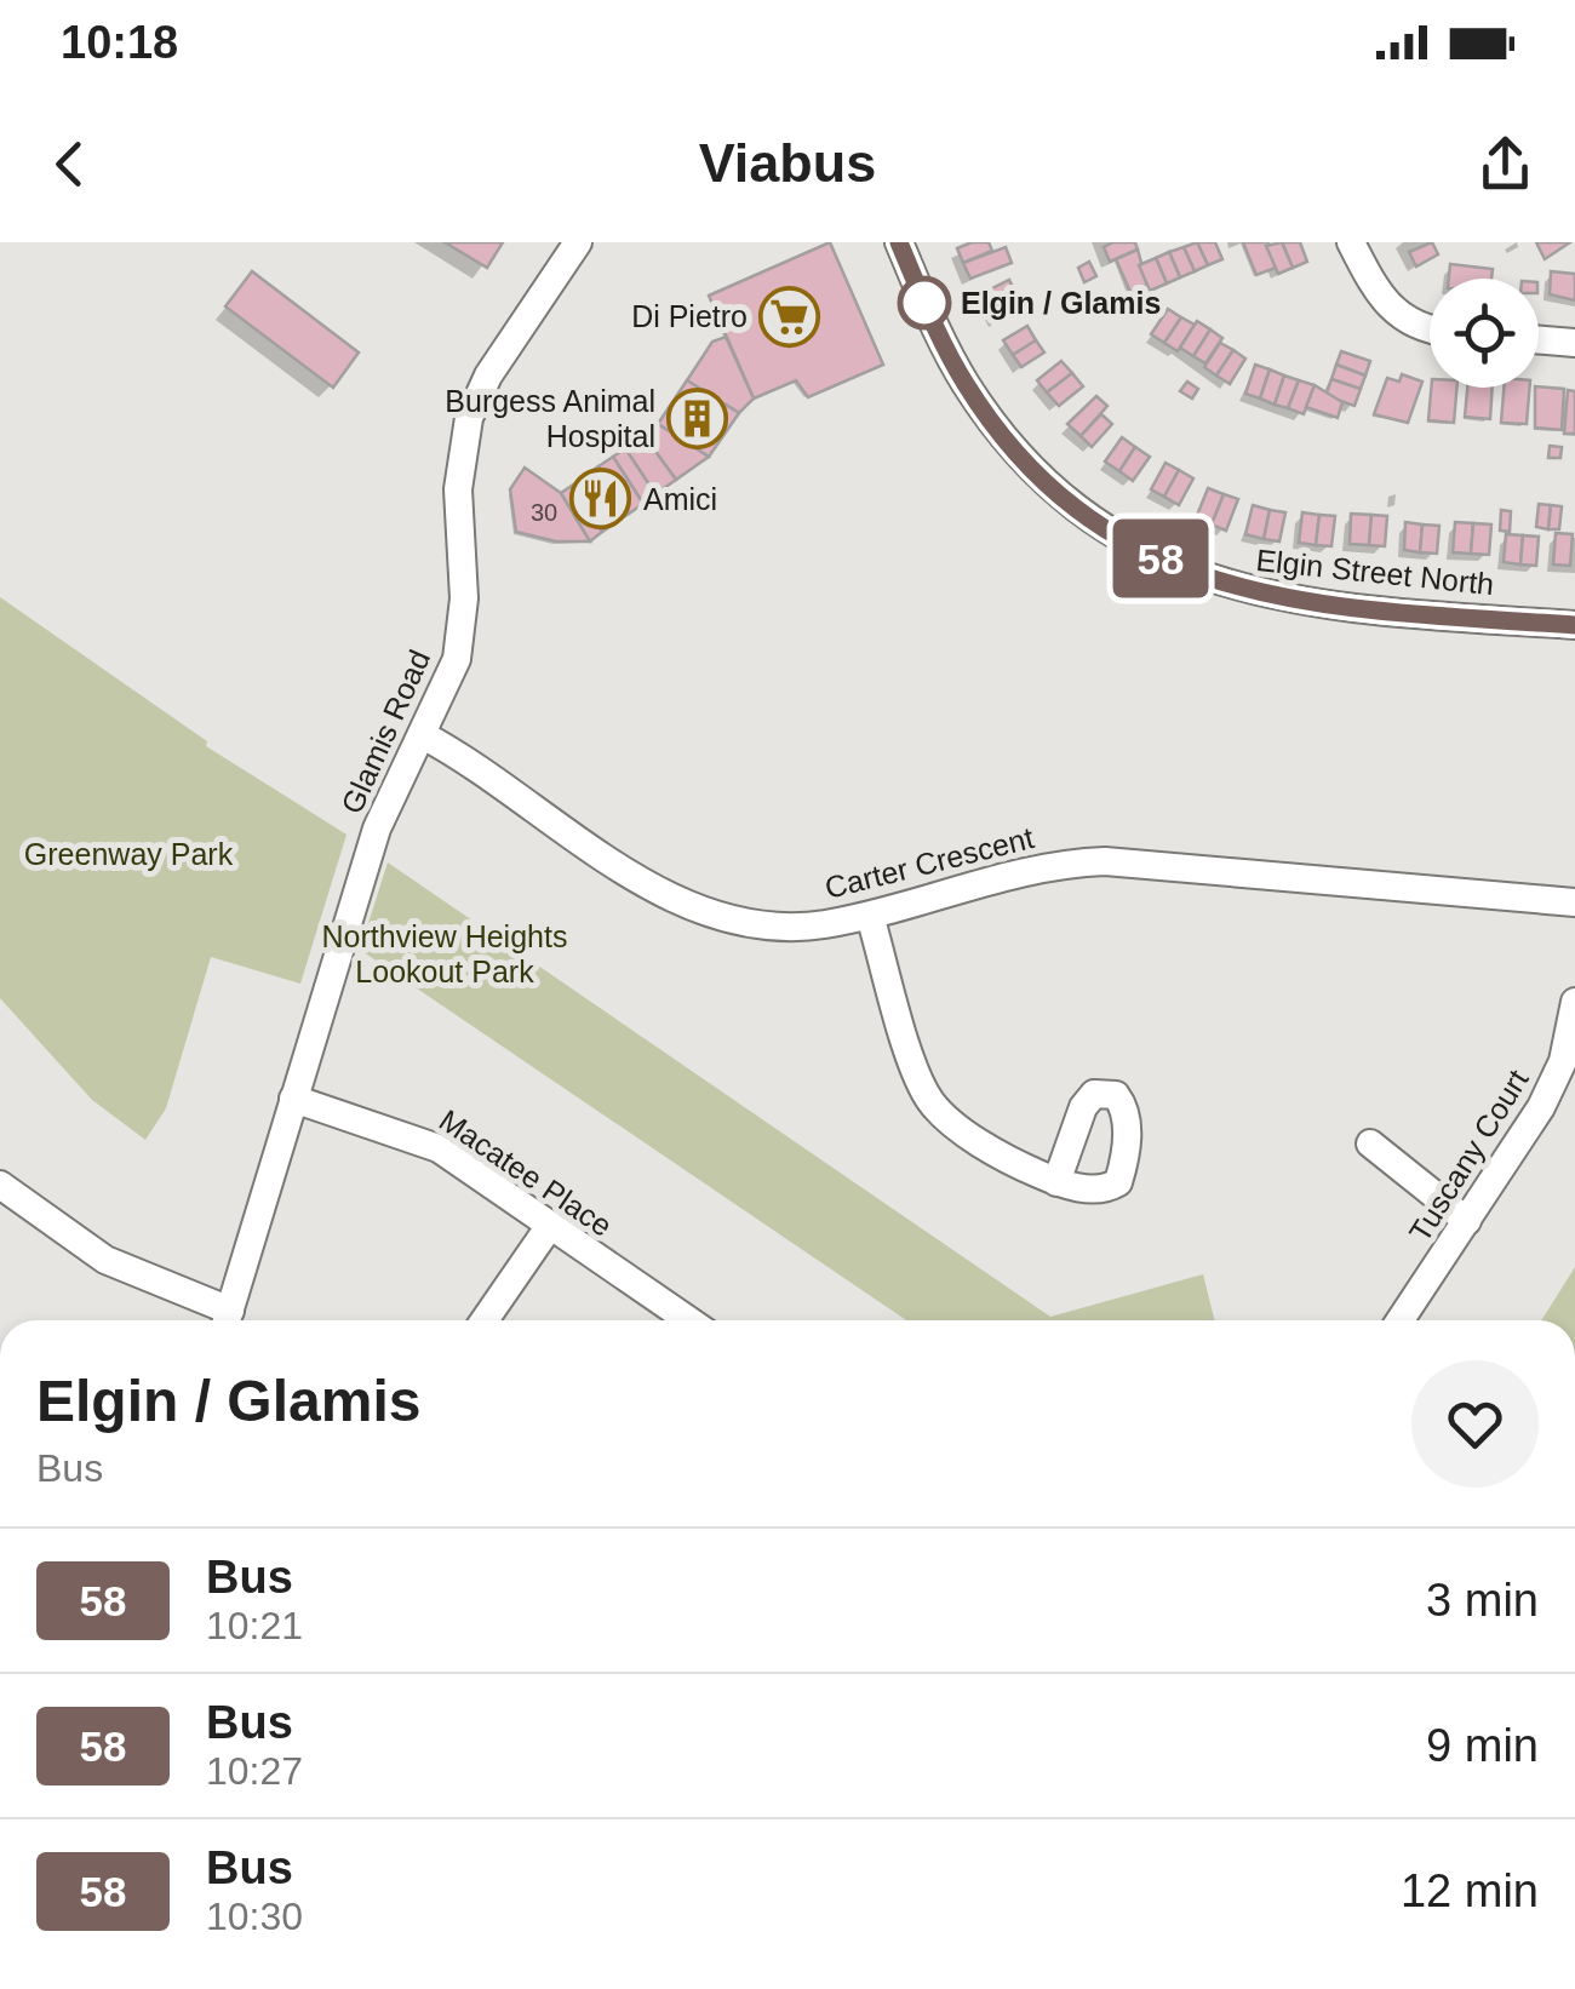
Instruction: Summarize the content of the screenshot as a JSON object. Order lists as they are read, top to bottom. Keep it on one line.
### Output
{"streets":{"street":["Elgin Street North","Glamis Road","Carter Crescent","Tuscany Court","Macatee Place"]},"crossings":[["Glamis Road","Carter Crescent"],["Glamis Road","Macatee Place"]],"parks":["Greenway Park","Northview Heights Lookout Park"],"places":{"other":["Elgin / Glamis"],"supermarket":["Di Pietro"],"building":["Burgess Animal Hospital"],"restaurant":["Amici"]},"lines":["bus line 58"],"house_numbers":["30"],"page":{"status":"10:18","header":"Viabus","on_map":"58","heading":["Elgin / Glamis","Bus"],"list":[{"mark":"58","name":"Bus","note":"10:21","value":"3 min"},{"mark":"58","name":"Bus","note":"10:27","value":"9 min"},{"mark":"58","name":"Bus","note":"10:30","value":"12 min"}]}}
